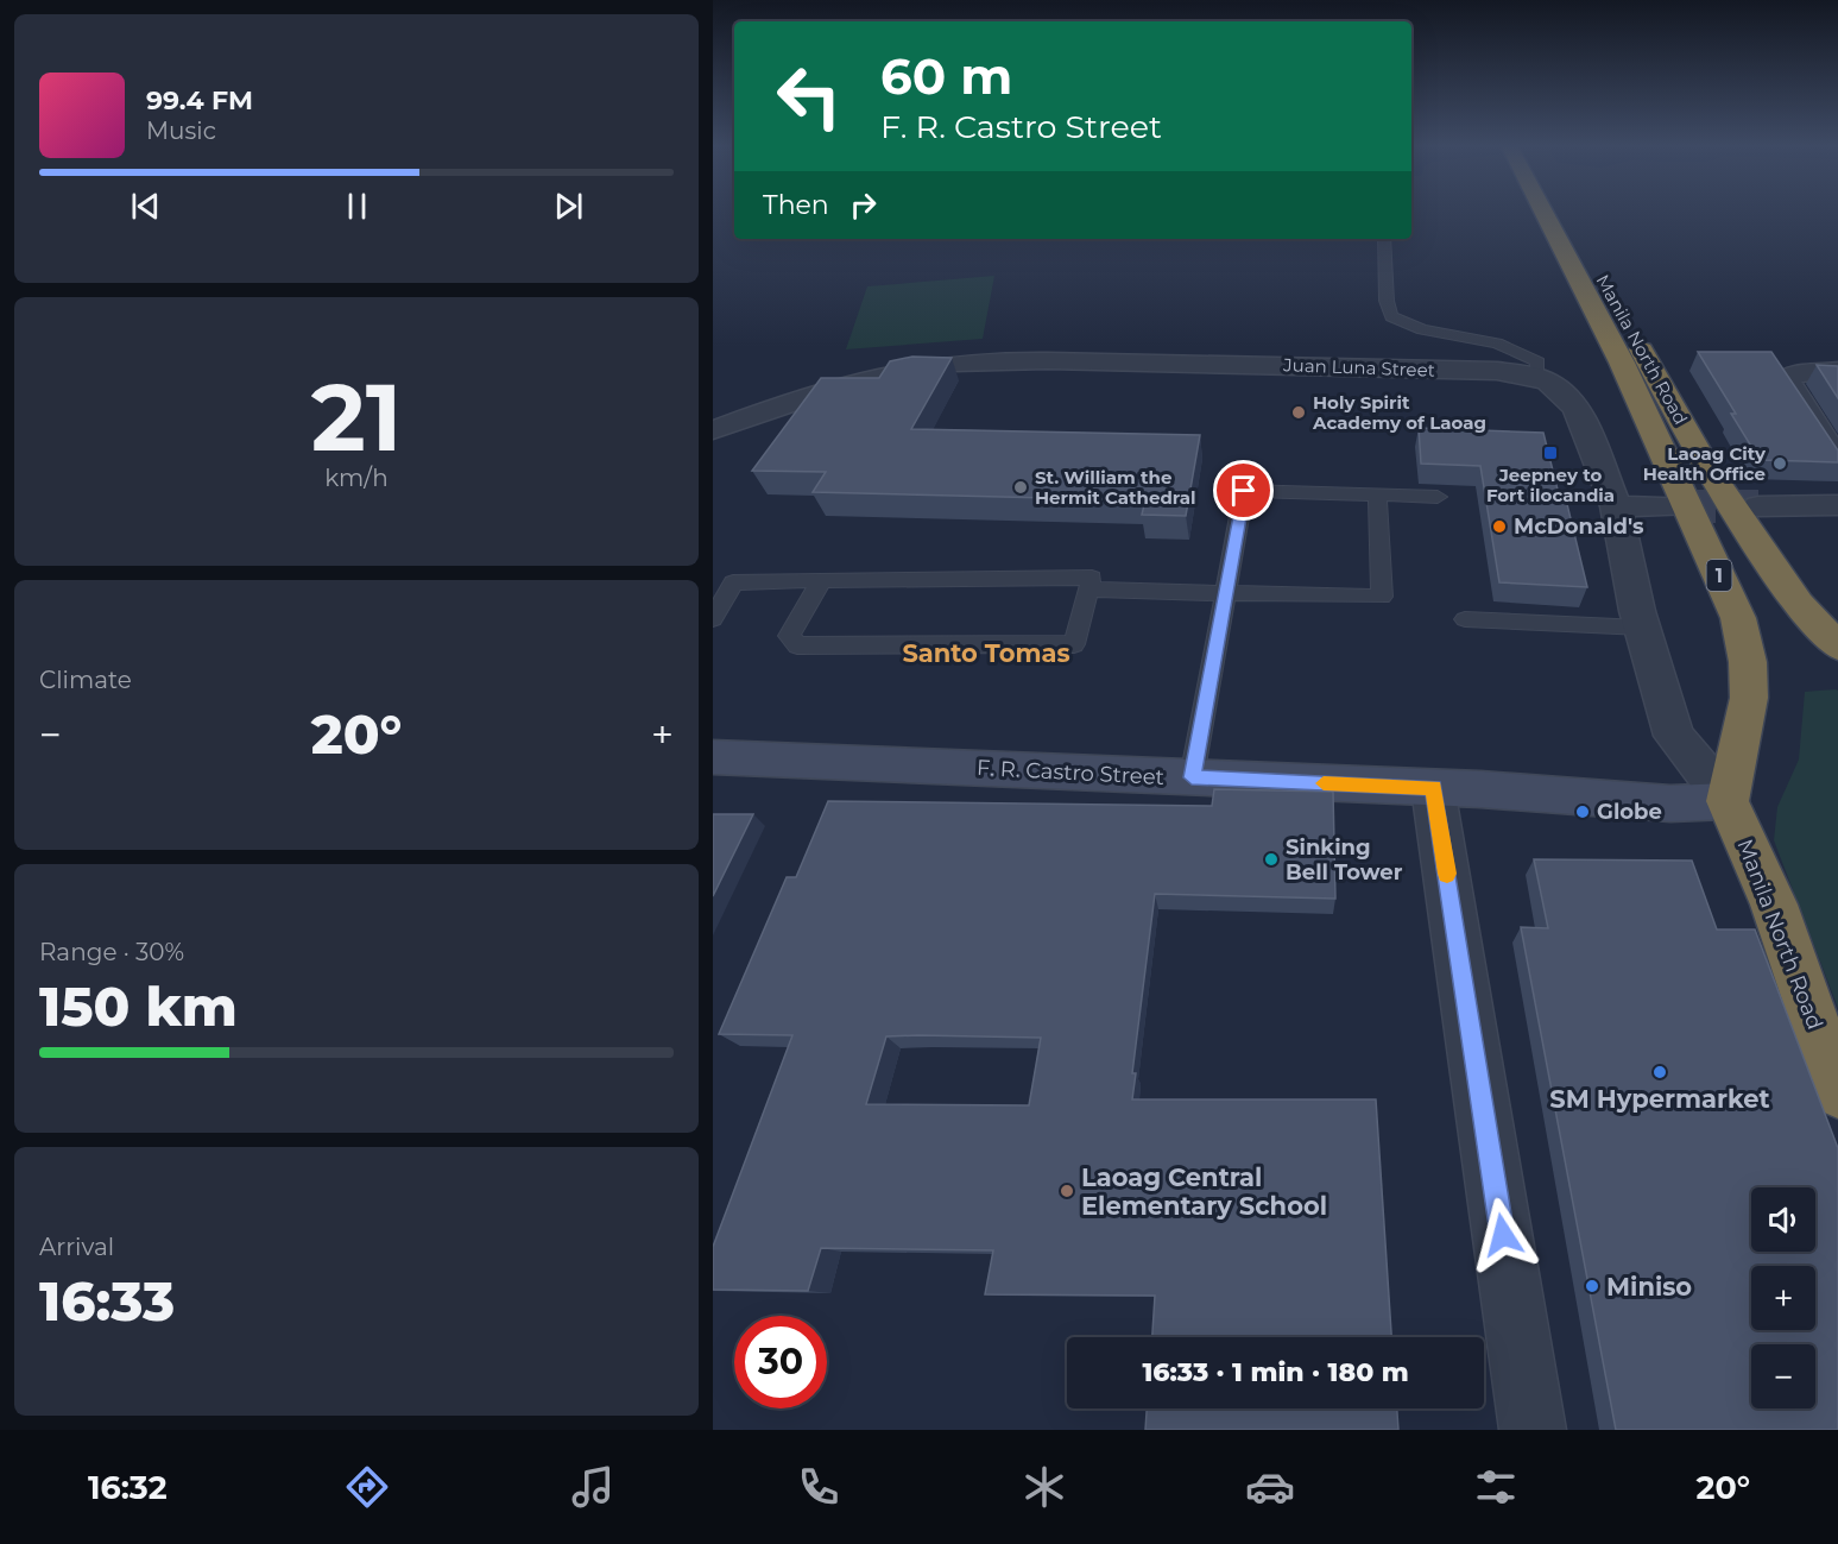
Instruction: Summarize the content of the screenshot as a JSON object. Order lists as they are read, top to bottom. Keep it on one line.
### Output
{"streets":{"highway":["Manila North Road","1"],"main road":["F. R. Castro Street"],"street":["Juan Luna Street"]},"crossings":[["Manila North Road","Juan Luna Street"],["Manila North Road","F. R. Castro Street"],["Juan Luna Street","F. R. Castro Street"]],"districts":["Santo Tomas"],"places":{"other":["Holy Spirit Academy of Laoag","Laoag City Health Office","St. William the Hermit Cathedral","McDonald's","Globe","Sinking Bell Tower","SM Hypermarket","Laoag Central Elementary School","Miniso"],"transit":["Jeepney to Fort ilocandia"]},"page":{"turn":["60 m","F. R. Castro Street"],"song":["99.4 FM","Music"],"then":"Then","tile":[["21","km/h"],"Climate",["Range · 30%","150 km"],["Arrival","16:33"]],"heat":["−","20°","+"],"map_buttons":["+","−"],"limit":"30","trip":"16:33 · 1 min · 180 m","tabs":["16:32","20°"]}}
